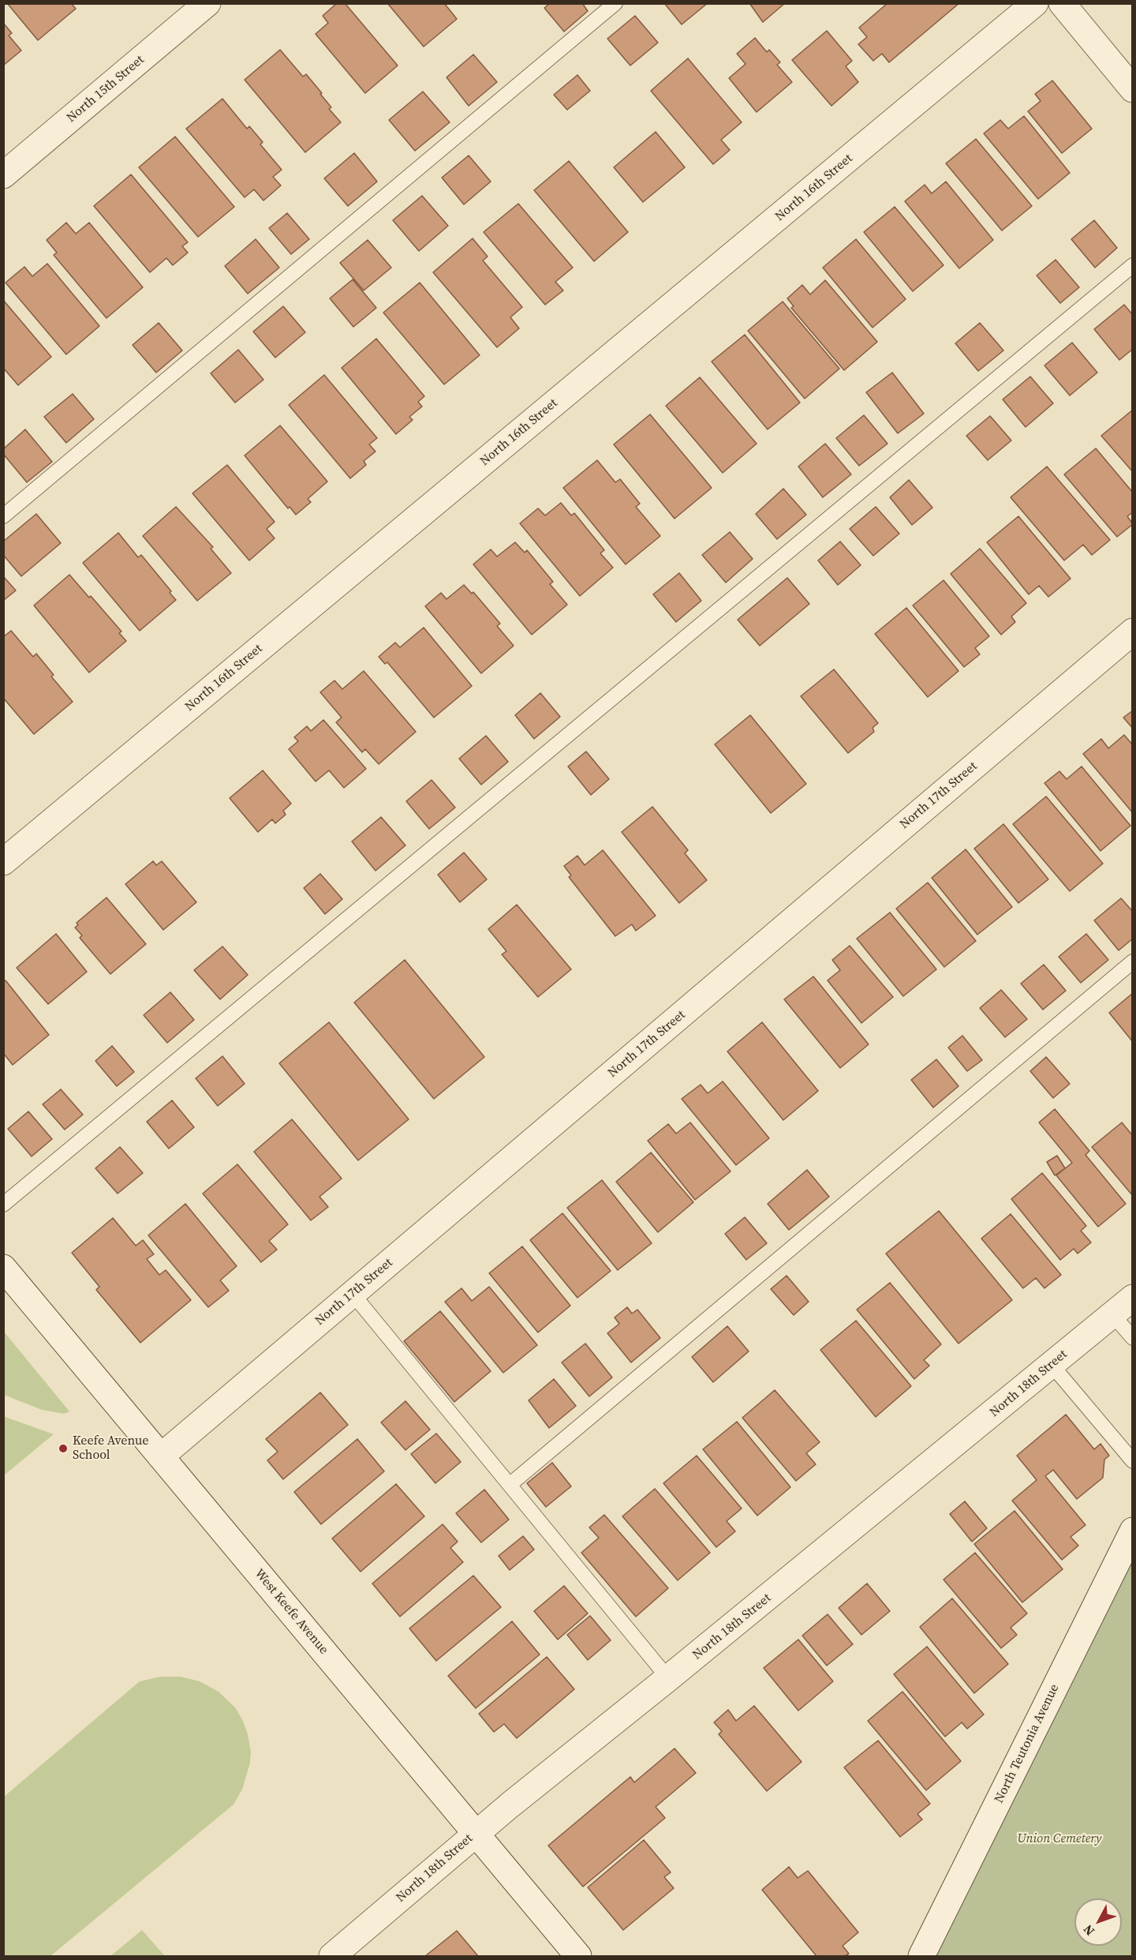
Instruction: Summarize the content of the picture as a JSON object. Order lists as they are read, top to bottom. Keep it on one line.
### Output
{"streets":{"street":["North 15th Street","North 16th Street","North 17th Street","North 18th Street","West Keefe Avenue","North Teutonia Avenue"]},"crossings":[["North 17th Street","West Keefe Avenue"],["North 18th Street","West Keefe Avenue"]],"parks":["Union Cemetery"],"places":["Keefe Avenue School"],"north":"bottom left"}
